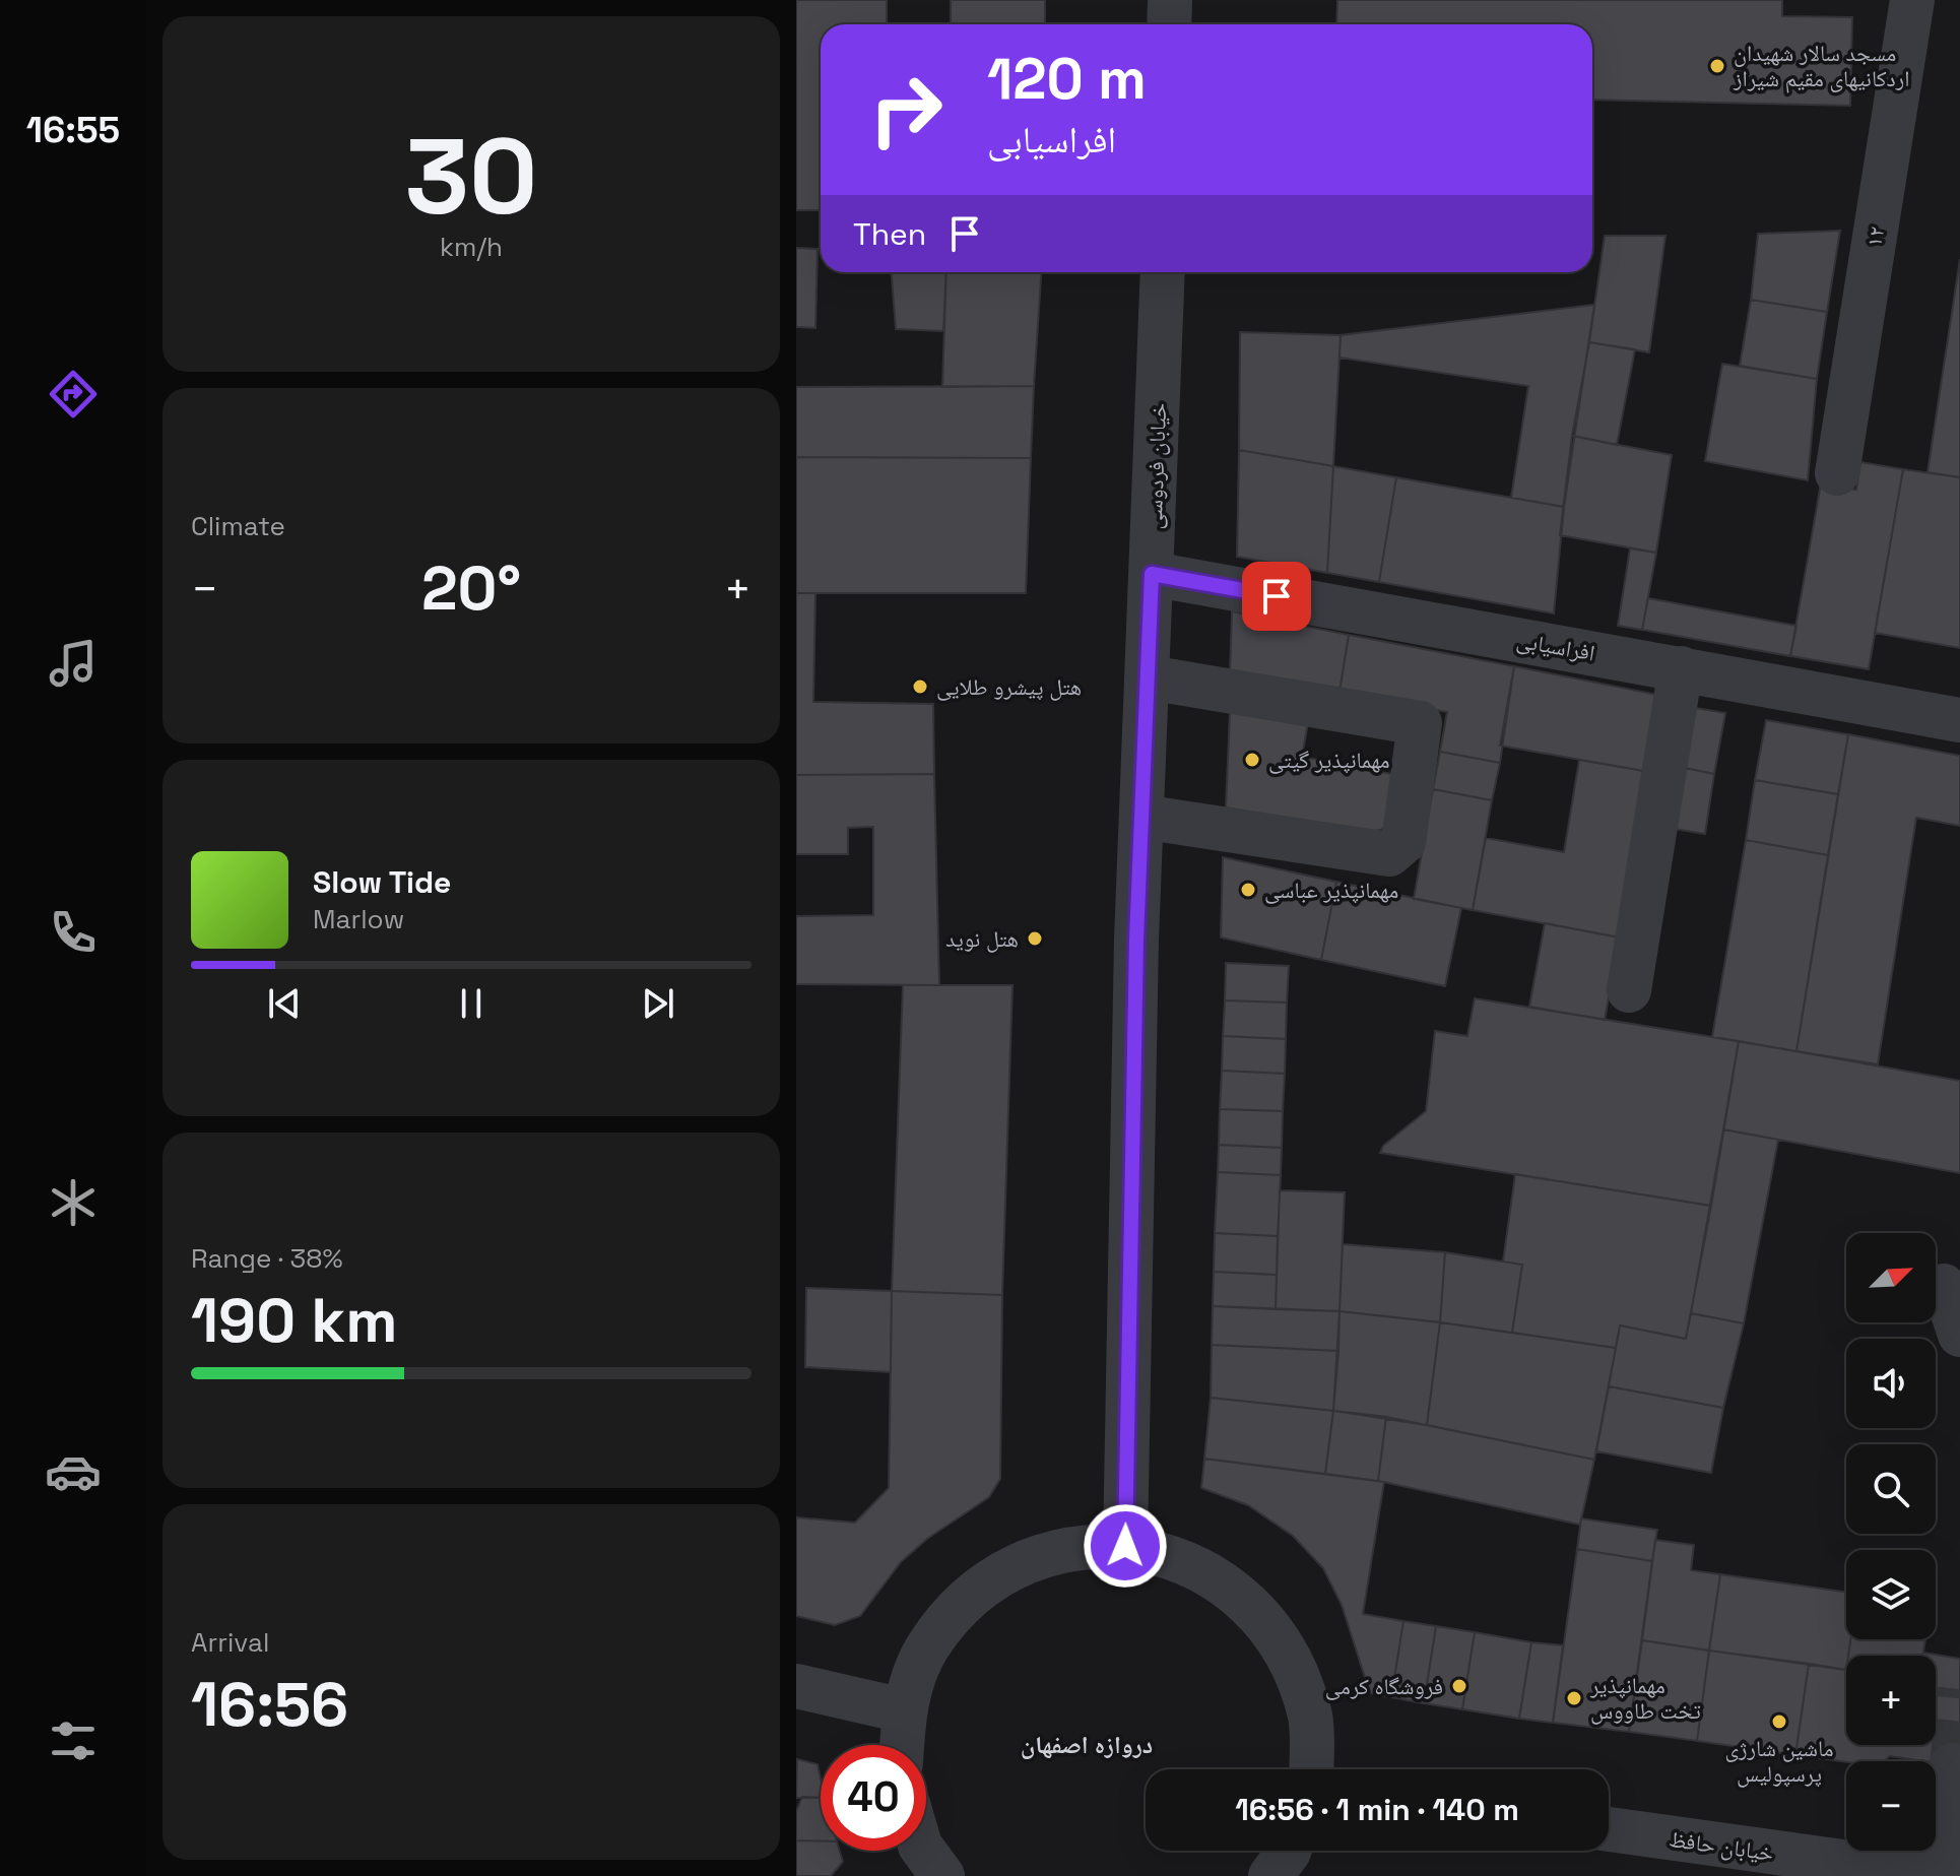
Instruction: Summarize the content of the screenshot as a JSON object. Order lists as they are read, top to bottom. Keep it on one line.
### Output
{"streets":{"street":["۱۲","خیابان فردوسی","افراسیابی","خیابان حافظ"]},"crossings":[["خیابان فردوسی","افراسیابی"]],"districts":["دروازه اصفهان"],"places":["مسجد سالار شهیدان اردکانیهای مقیم شیراز","هتل پیشرو طلایی","مهمانپذیر گیتی","مهمانپذیر عباسی","هتل نوید","فروشگاه کرمی","مهمانپذیر تخت طاووس","ماشین شارژی پرسپولیس"],"north":"top right","page":{"tabs":"16:55","tile":[["30","km/h"],"Climate",["Range · 38%","190 km"],["Arrival","16:56"]],"turn":["120 m","افراسیابی"],"then":"Then","heat":["−","20°","+"],"song":["Slow Tide","Marlow"],"map_buttons":["+","−"],"limit":"40","trip":"16:56 · 1 min · 140 m"}}
